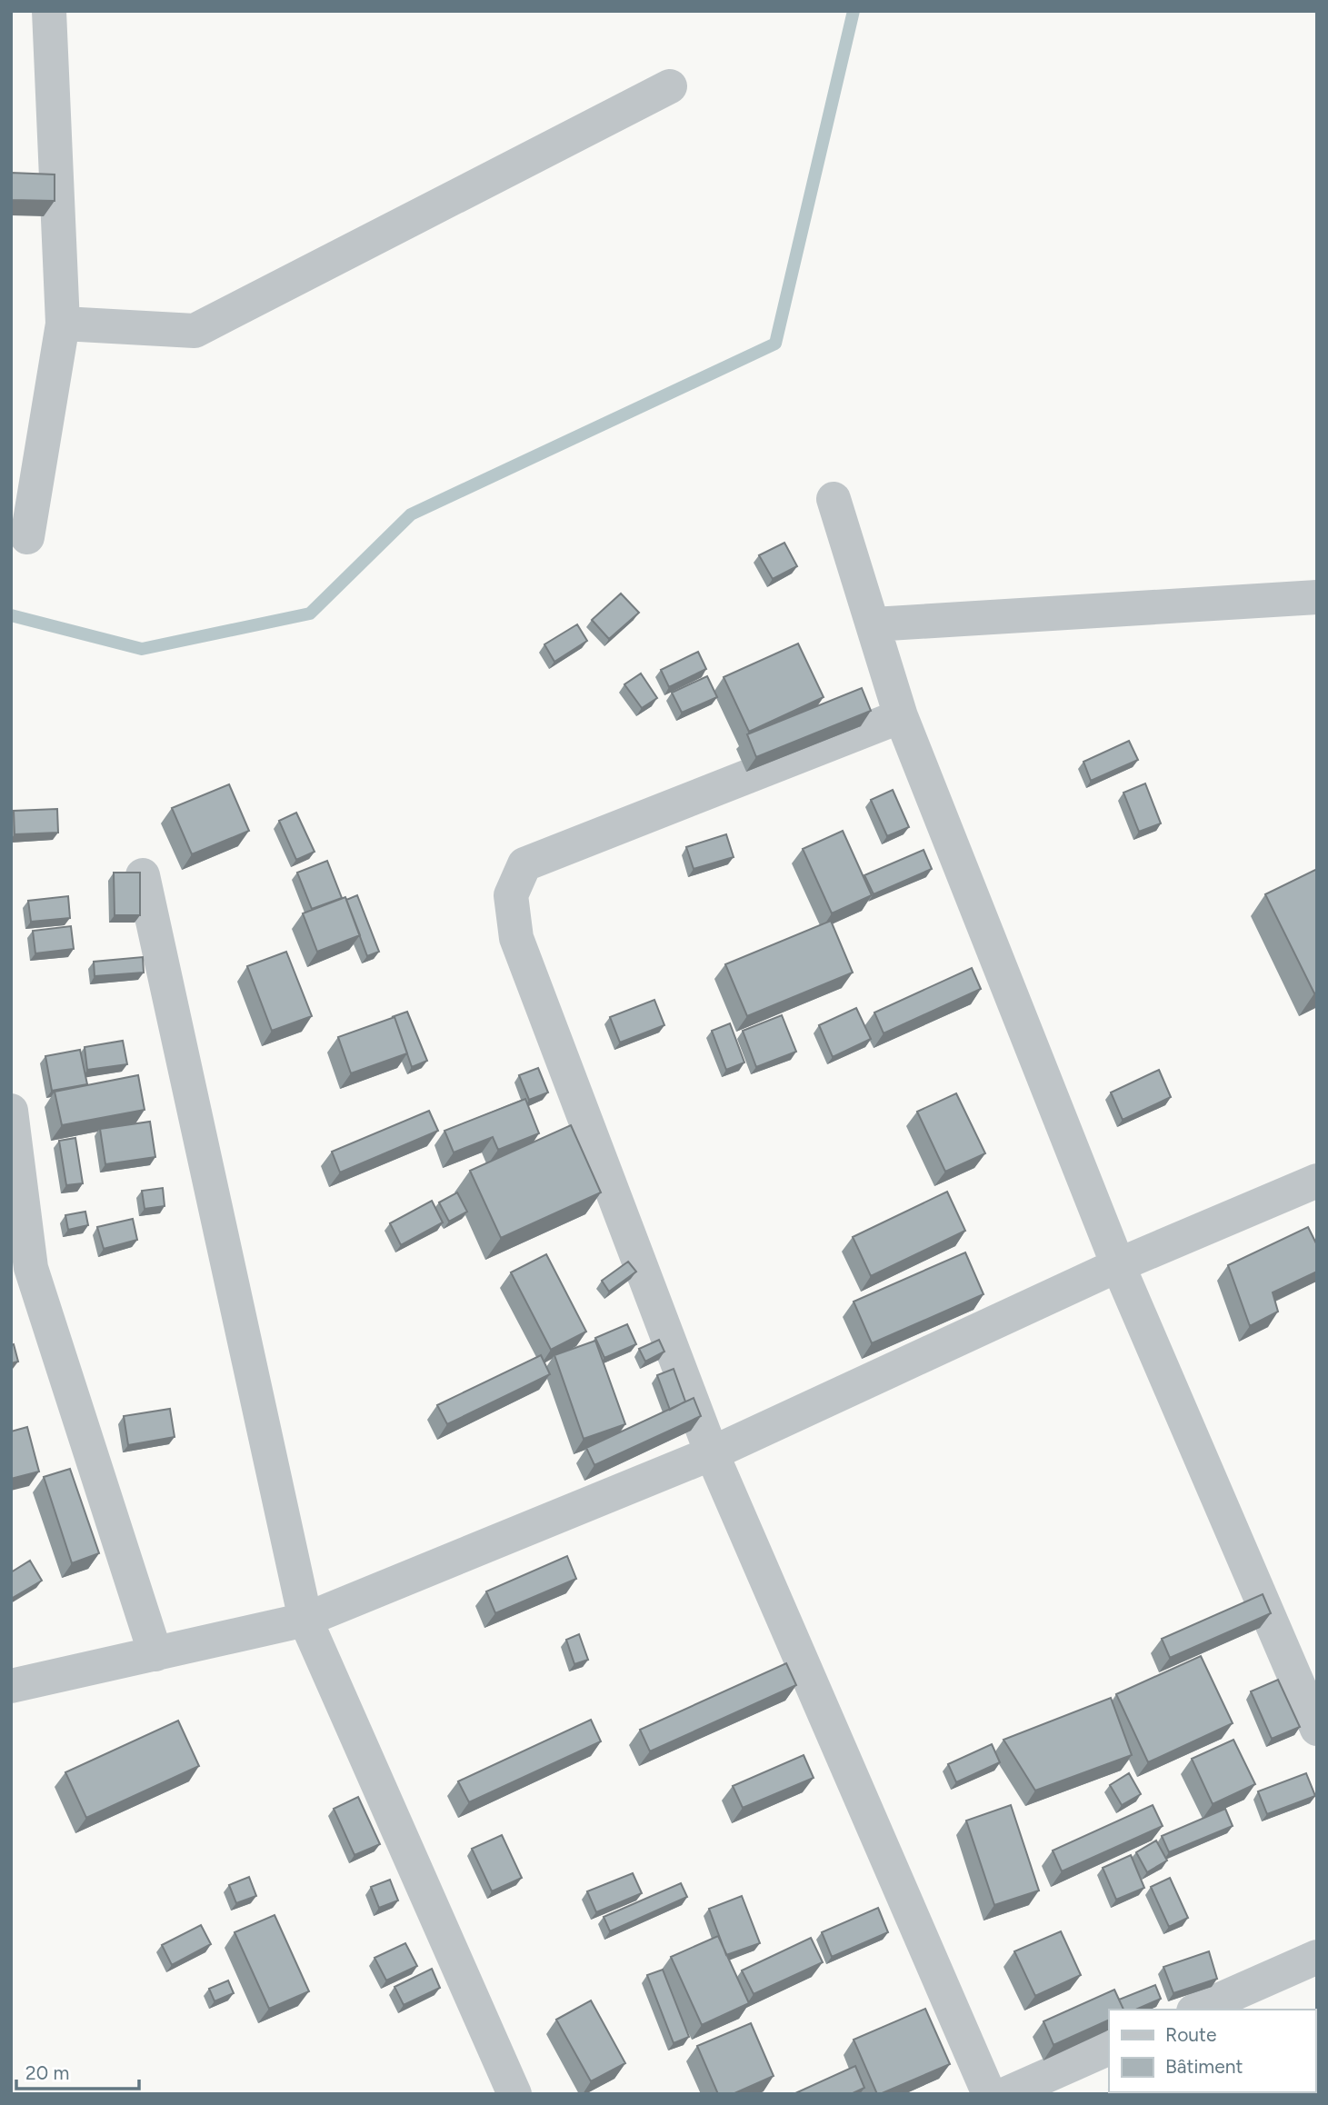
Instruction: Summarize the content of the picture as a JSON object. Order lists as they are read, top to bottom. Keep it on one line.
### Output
{"legend":["Route","Bâtiment"],"scale_bar":"20 m"}
